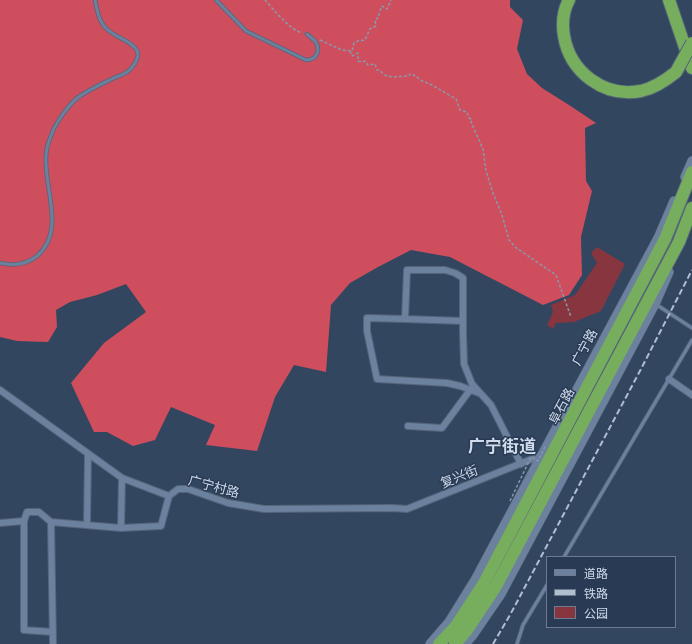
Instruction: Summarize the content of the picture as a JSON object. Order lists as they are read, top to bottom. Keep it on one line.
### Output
{"streets":{"highway":["阜石路"],"street":["广宁路","复兴街","广宁村路"]},"crossings":[["广宁路","复兴街"],["复兴街","广宁村路"]],"districts":["广宁街道"],"legend":["道路","铁路","公园"]}
